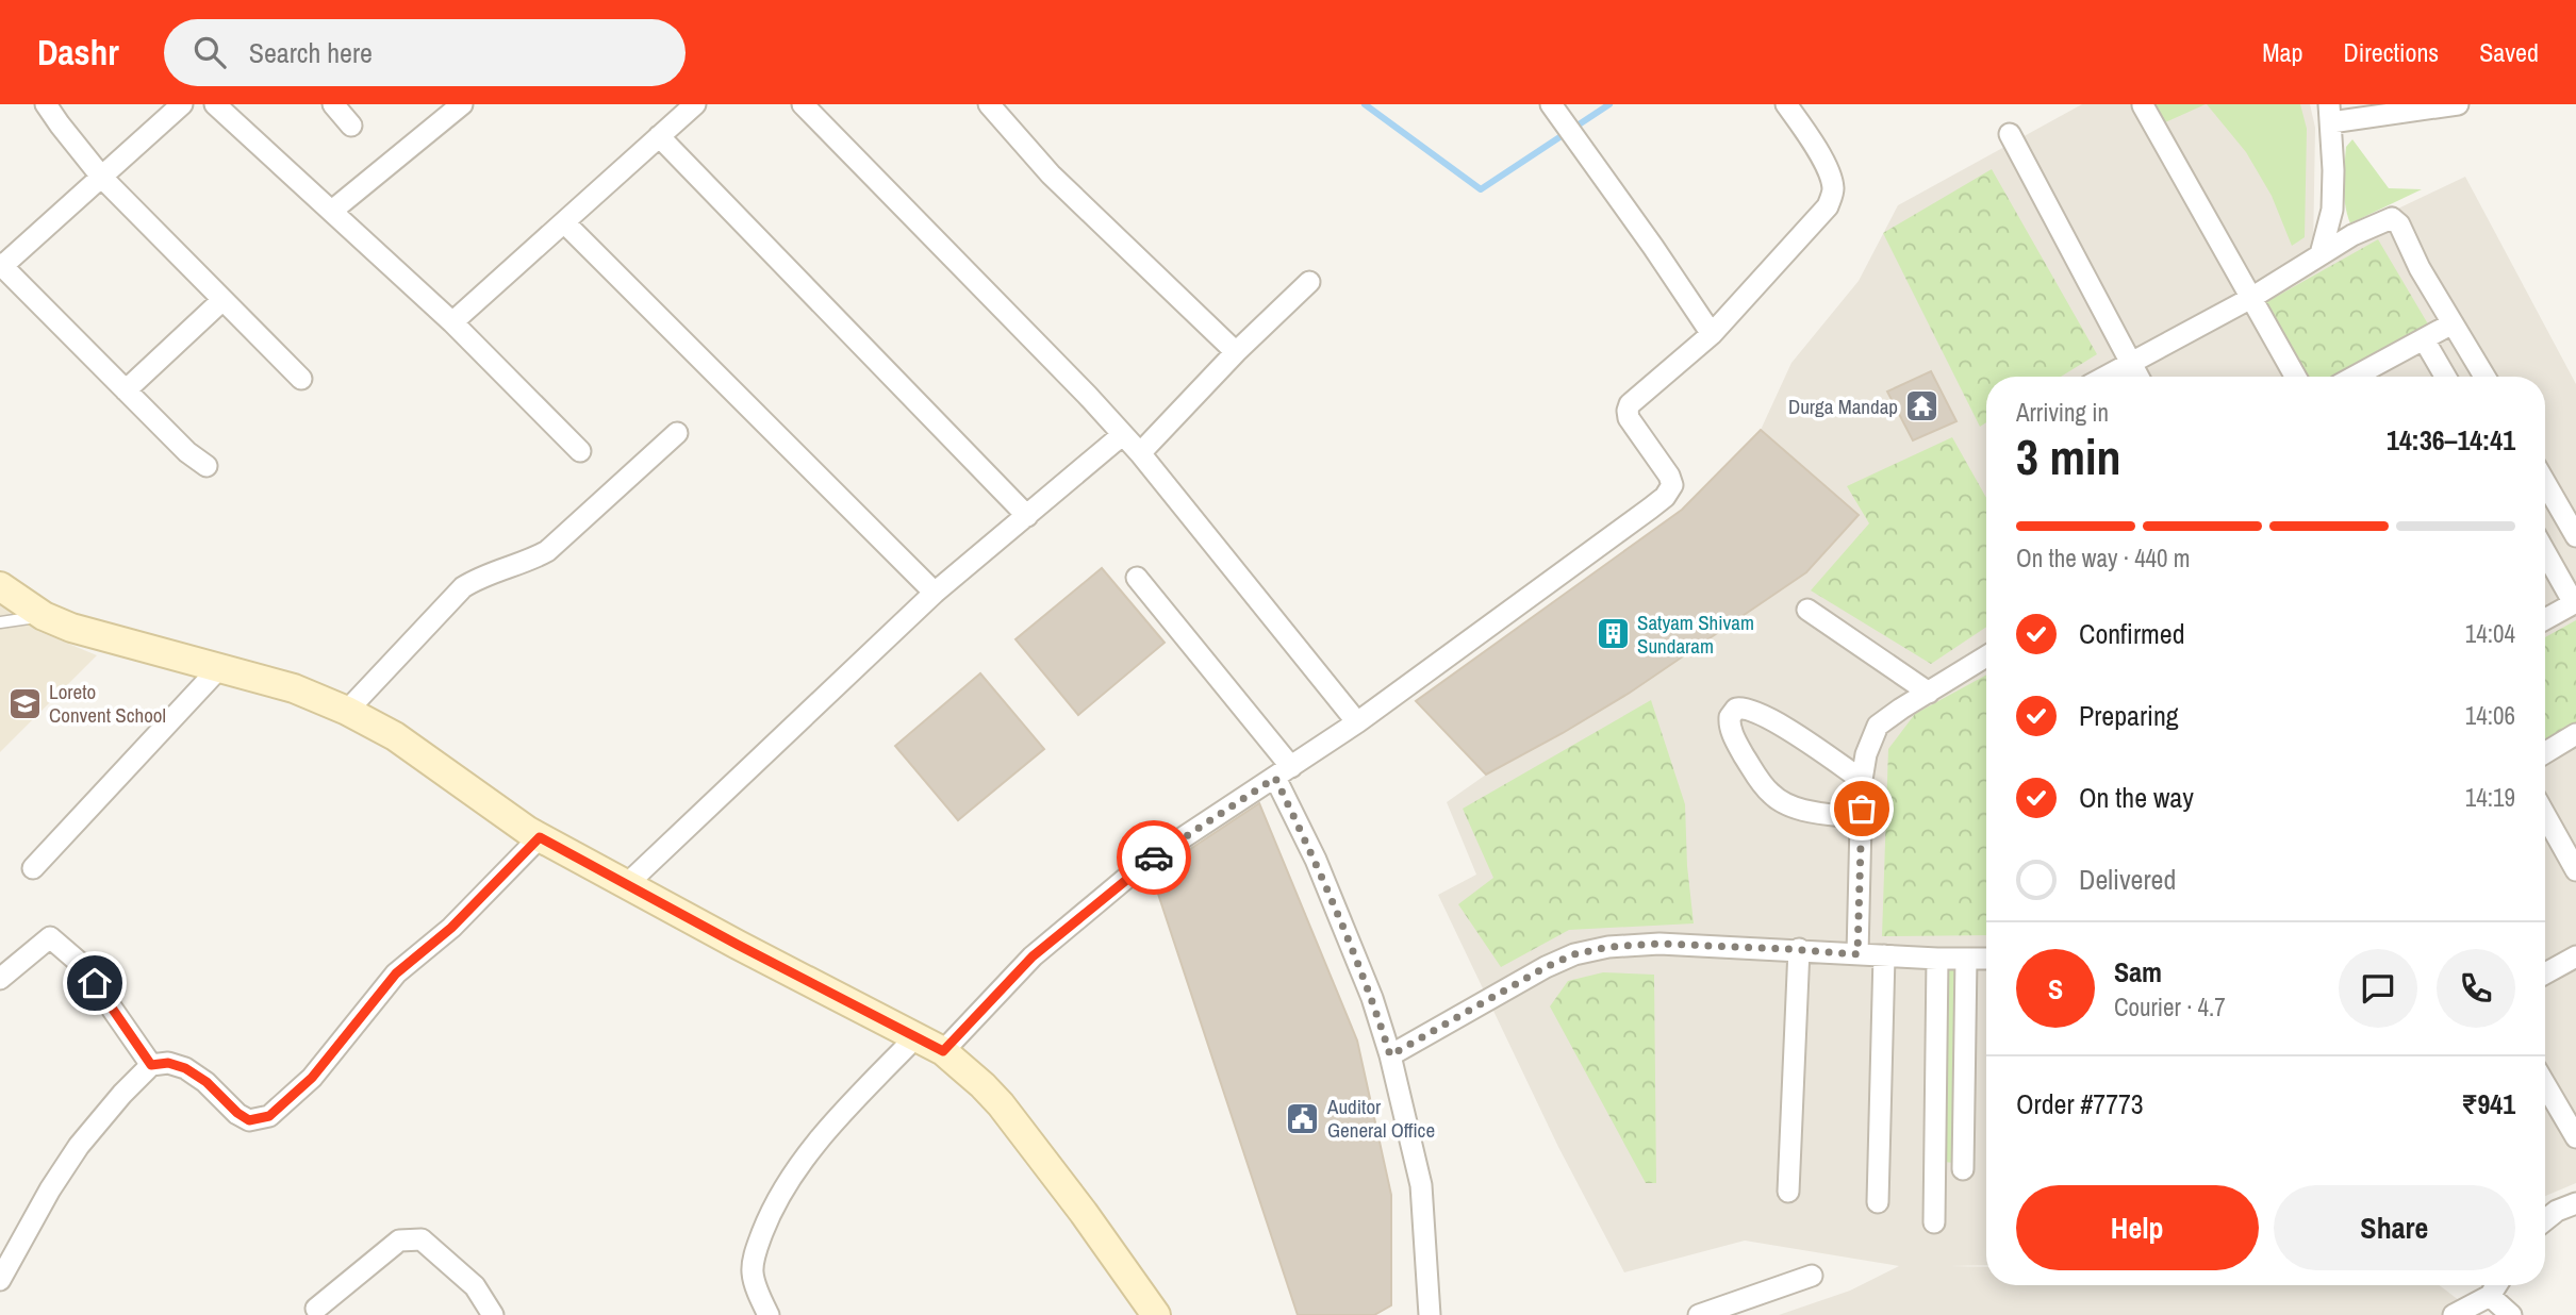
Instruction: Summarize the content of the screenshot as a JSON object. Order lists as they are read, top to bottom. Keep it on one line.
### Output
{"places":{"temple":["Durga Mandap"],"building":["Satyam Shivam Sundaram"],"school or university":["Loreto Convent School"],"public building":["Auditor General Office"]},"page":{"header":"Dashr","search":"Search here","nav":["Map","Directions","Saved"],"heading":["3 min","Arriving in","14:36–14:41"],"panel":["Sam","Courier · 4.7","Order #7773","₹941"],"bar":"On the way · 440 m","list":[["Confirmed","14:04"],["Preparing","14:06"],["On the way","14:19"],"Delivered"],"round":"S","buttons":["Help","Share"]}}
